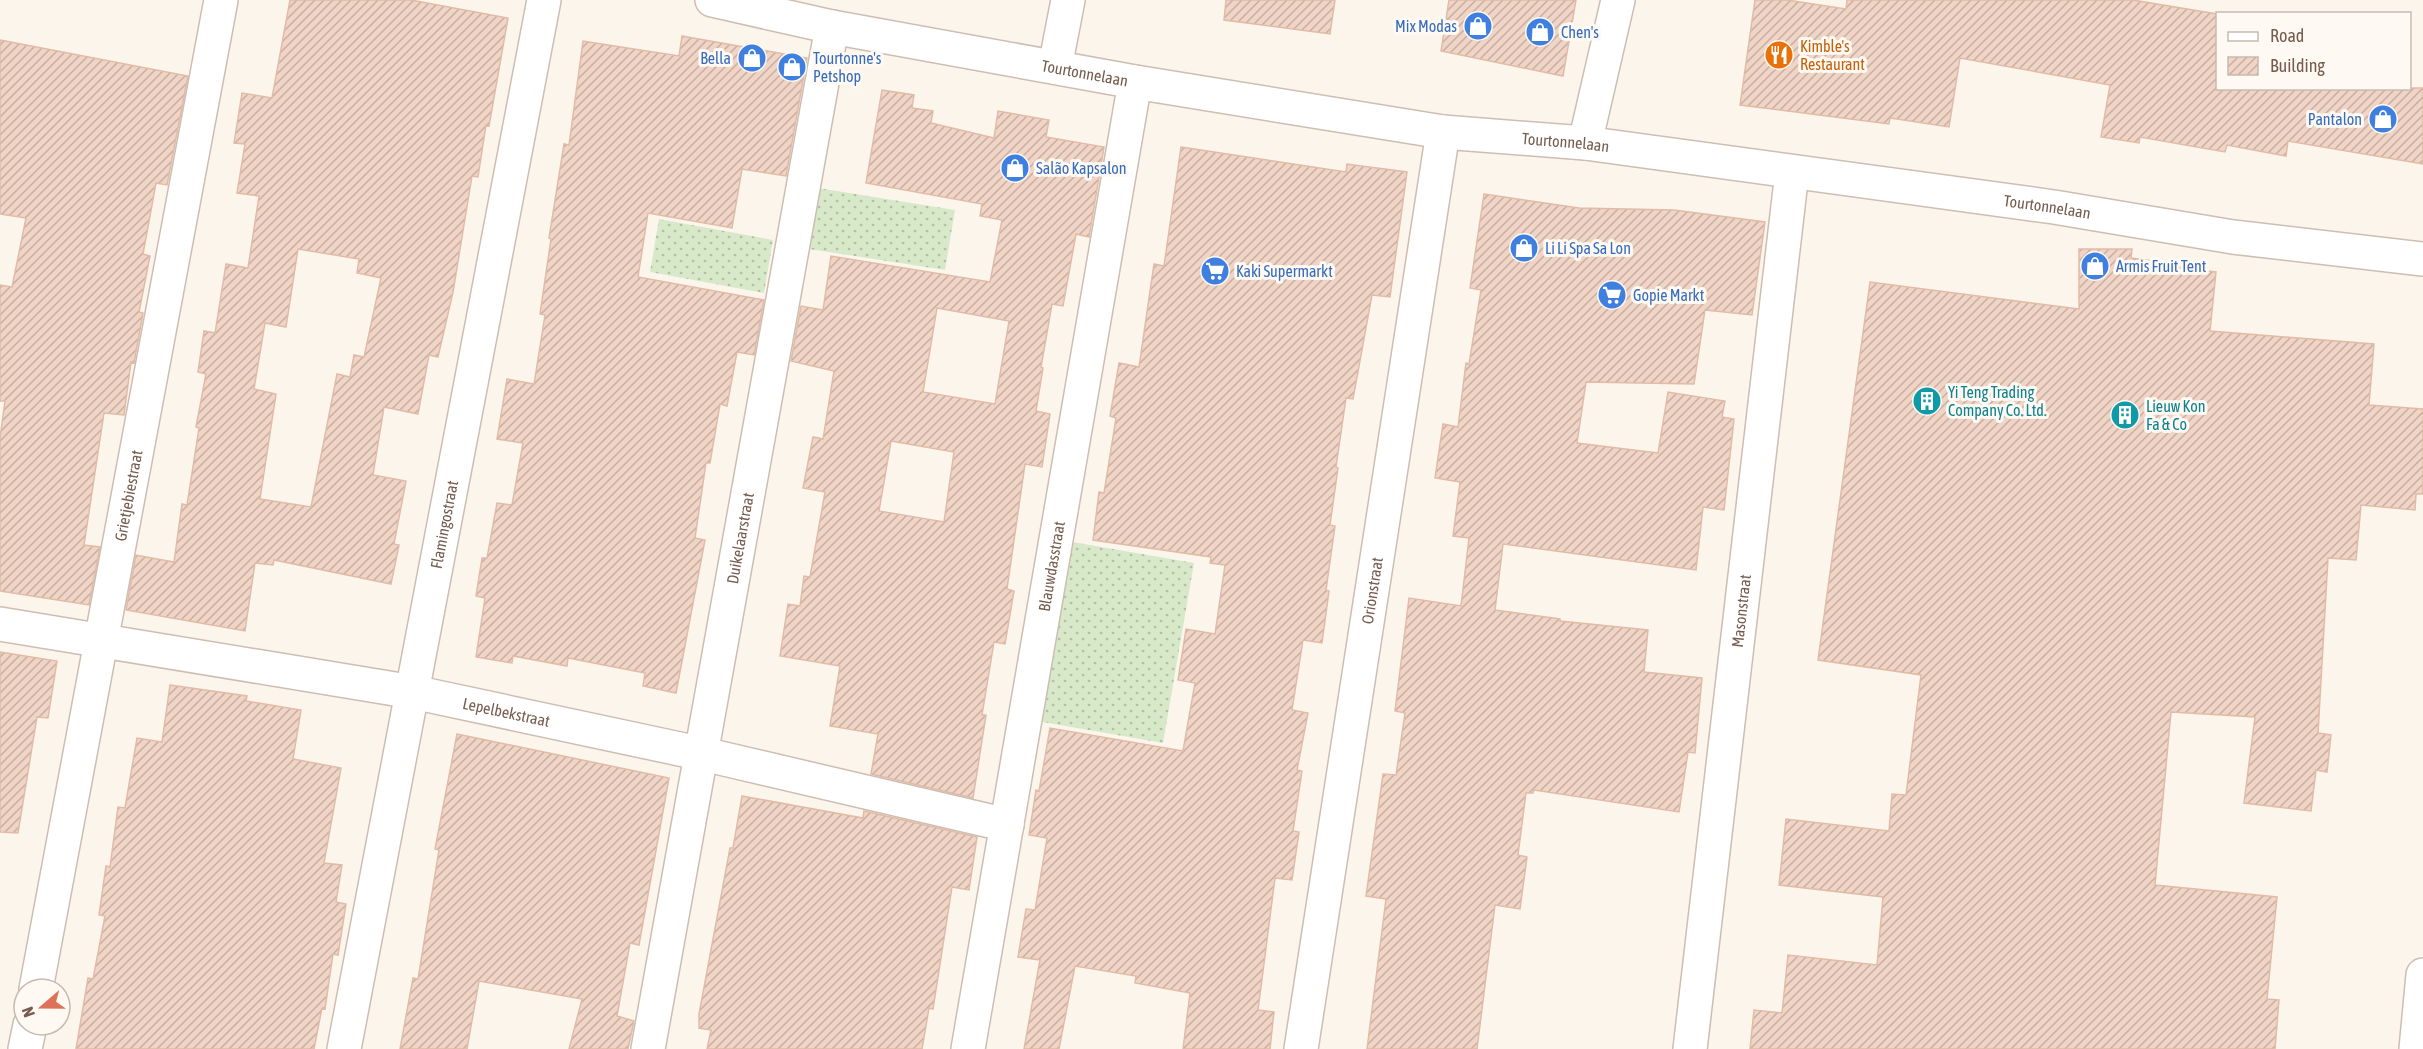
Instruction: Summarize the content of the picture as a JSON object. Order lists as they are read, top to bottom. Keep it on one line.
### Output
{"streets":{"street":["Tourtonnelaan","Grietjebiestraat","Flamingostraat","Duikelaarstraat","Blauwdasstraat","Orionstraat","Masonstraat","Lepelbekstraat"]},"crossings":[["Tourtonnelaan","Duikelaarstraat"],["Tourtonnelaan","Blauwdasstraat"],["Tourtonnelaan","Orionstraat"],["Tourtonnelaan","Masonstraat"],["Grietjebiestraat","Lepelbekstraat"],["Flamingostraat","Lepelbekstraat"],["Duikelaarstraat","Lepelbekstraat"],["Blauwdasstraat","Lepelbekstraat"]],"places":{"shop":["Mix Modas","Chen's","Bella","Tourtonne's Petshop","Pantalon","Salão Kapsalon","Li Li Spa Sa Lon","Armis Fruit Tent"],"restaurant":["Kimble's Restaurant"],"supermarket":["Kaki Supermarkt","Gopie Markt"],"building":["Yi Teng Trading Company Co. Ltd.","Lieuw Kon Fa & Co"]},"legend":["Road","Building"],"north":"left"}
